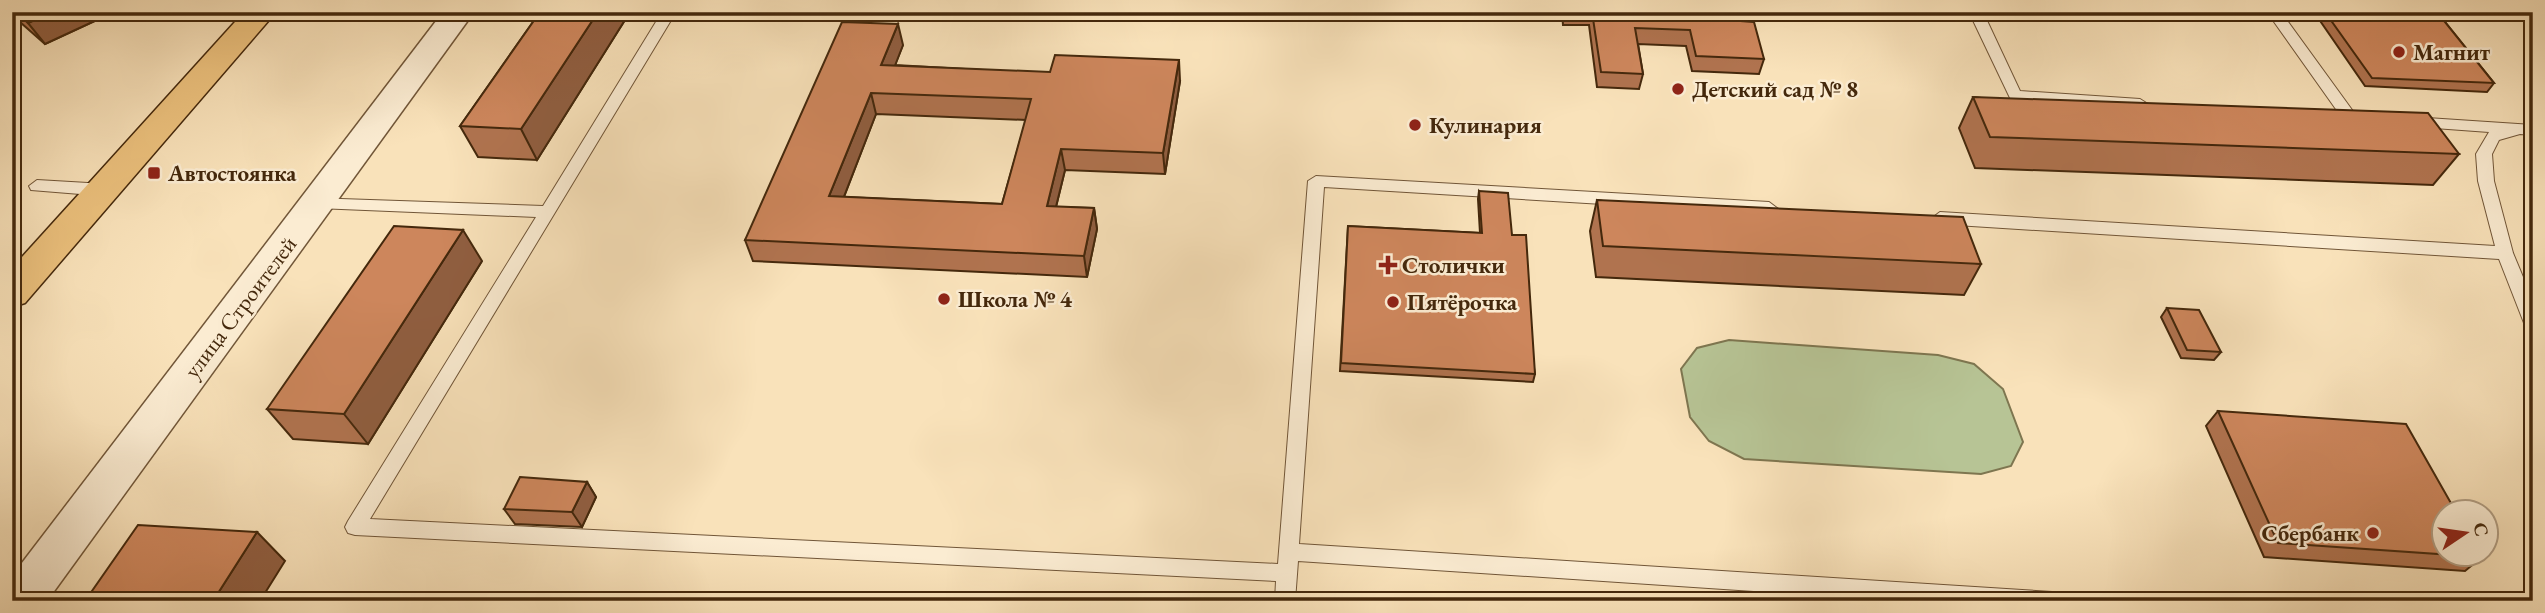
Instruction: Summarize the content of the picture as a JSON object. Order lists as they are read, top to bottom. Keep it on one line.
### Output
{"streets":{"street":["улица Строителей"]},"places":{"other":["Магнит","Детский сад № 8","Кулинария","Школа № 4","Пятёрочка","Сбербанк"],"transit":["Автостоянка"],"health":["Столички"]},"north":"right"}
